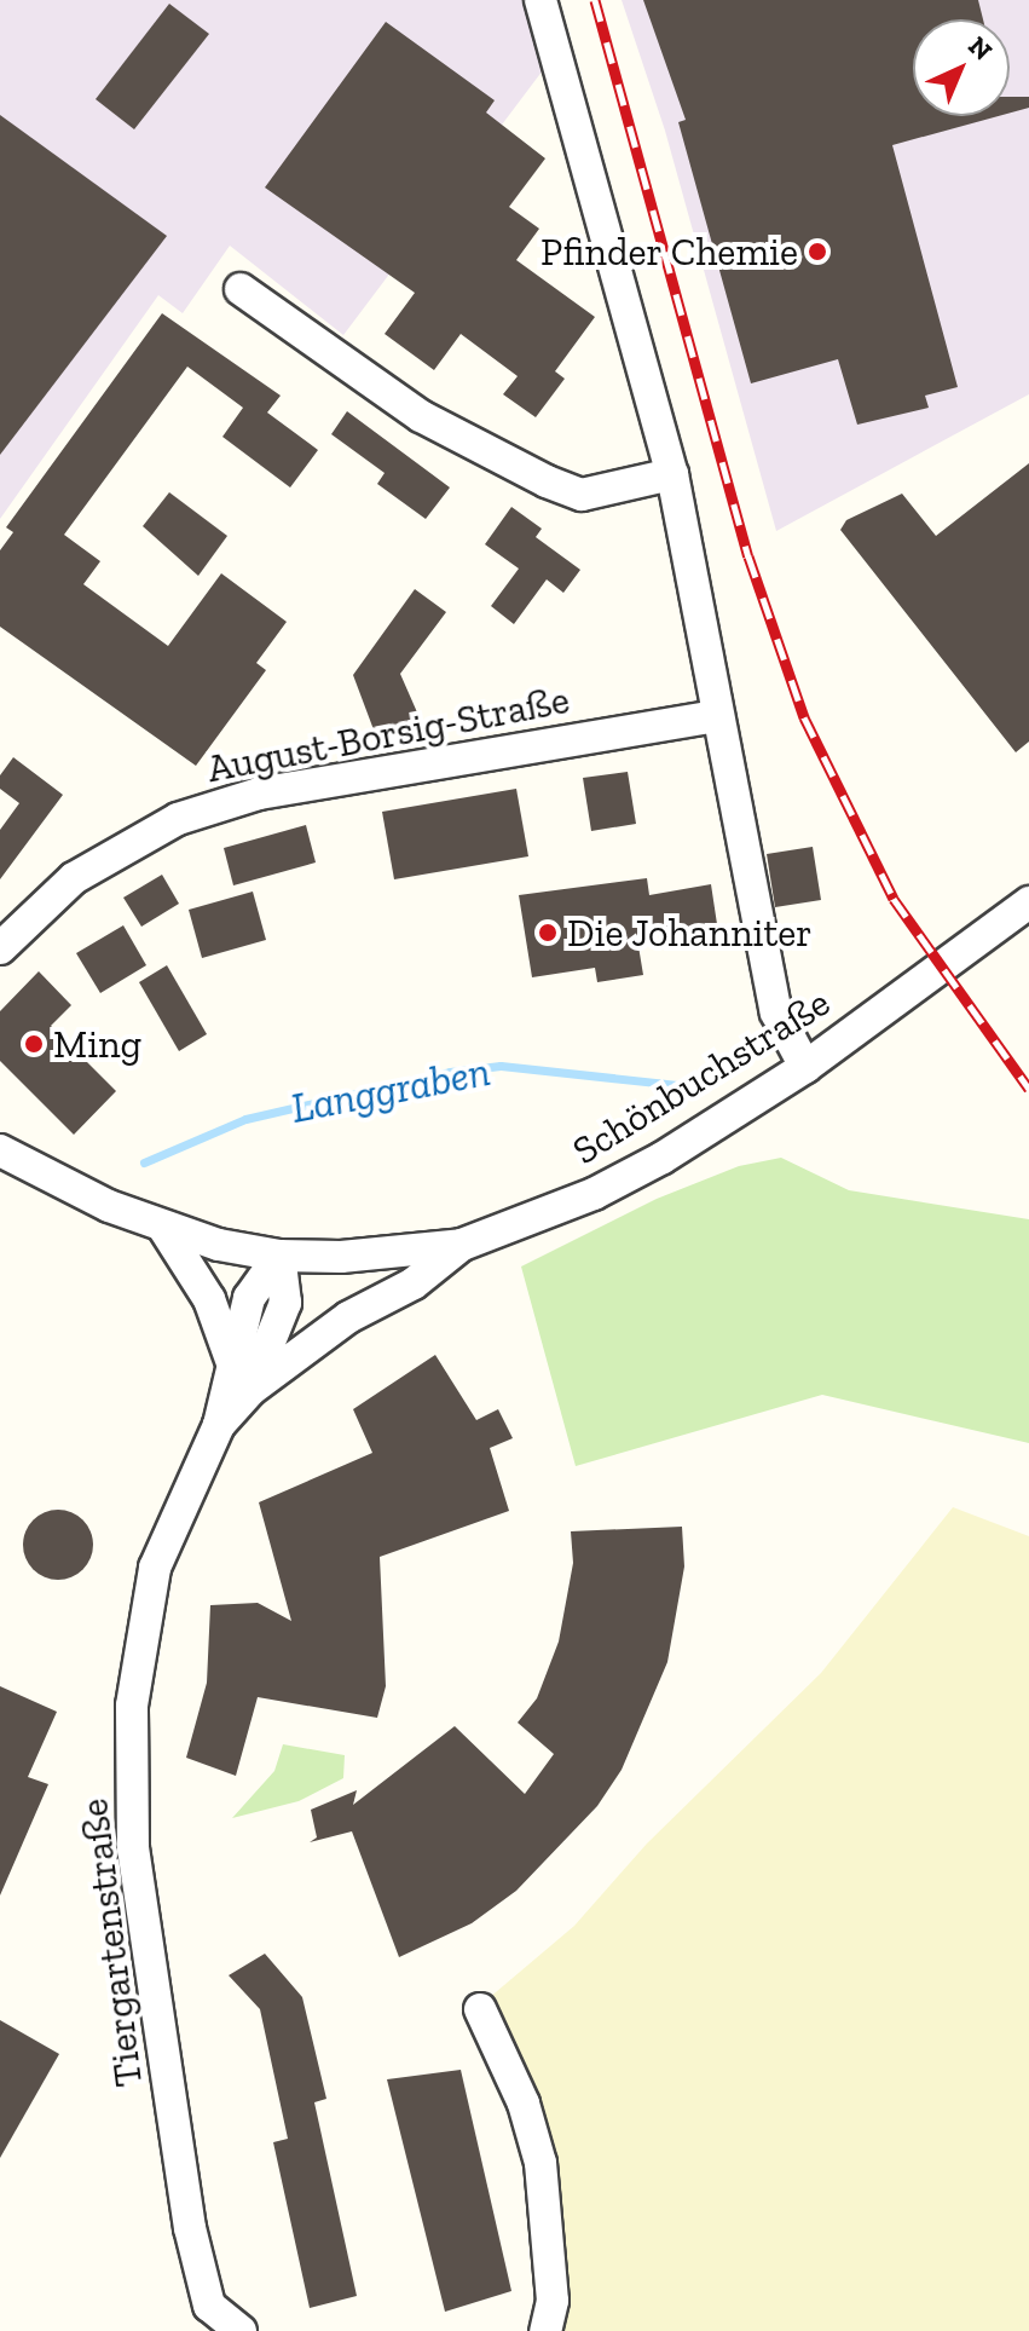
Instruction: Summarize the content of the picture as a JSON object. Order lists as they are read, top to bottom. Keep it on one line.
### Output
{"streets":{"street":["August-Borsig-Straße","Schönbuchstraße","Tiergartenstraße"]},"crossings":[["Schönbuchstraße","Tiergartenstraße"]],"water":["Langgraben"],"places":["Pfinder Chemie","Die Johanniter","Ming"],"north":"top right"}
